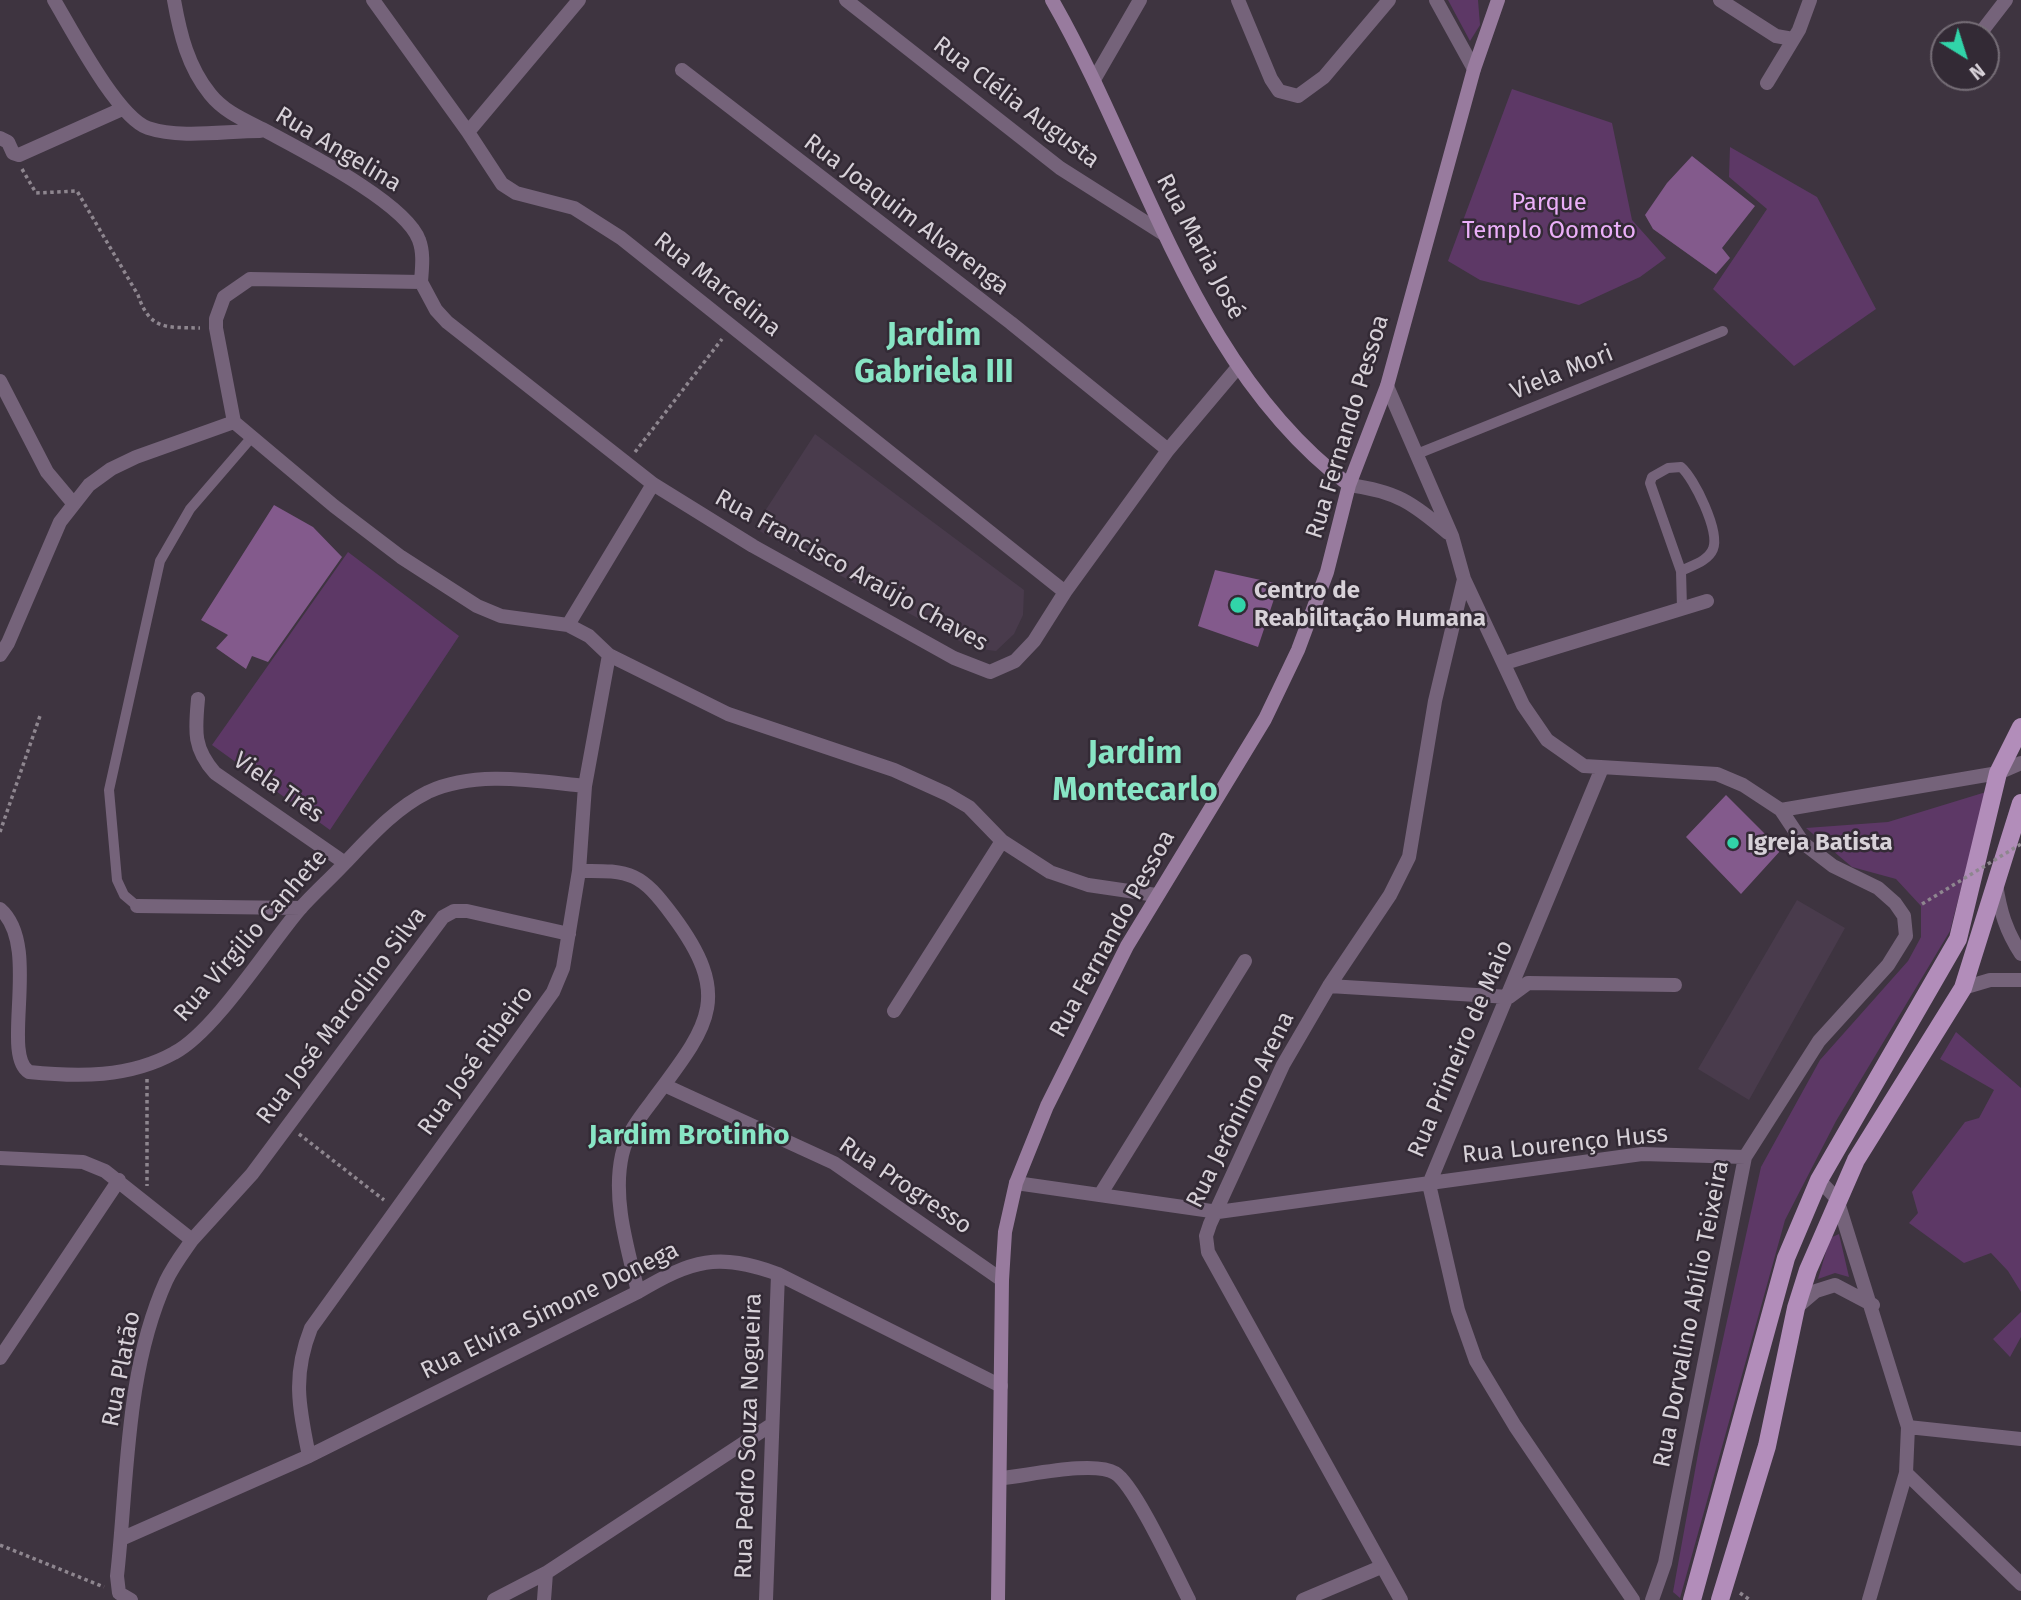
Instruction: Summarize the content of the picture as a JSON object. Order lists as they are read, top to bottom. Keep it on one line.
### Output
{"streets":{"main road":["Rua Maria José","Rua Fernando Pessoa"],"street":["Rua Clélia Augusta","Rua Angelina","Rua Joaquim Alvarenga","Rua Marcelina","Rua Francisco Araújo Chaves","Viela Três","Rua Virgilio Canhete","Rua José Marcolino Silva","Rua Primeiro de Maio","Rua José Ribeiro","Rua Jerônimo Arena","Rua Lourenço Huss","Rua Progresso","Rua Elvira Simone Donega","Rua Dorvalino Abílio Teixeira","Rua Platão","Rua Pedro Souza Nogueira"],"lane":["Viela Mori"]},"crossings":[["Rua Clélia Augusta","Rua Maria José"],["Rua Angelina","Rua Francisco Araújo Chaves"],["Rua Joaquim Alvarenga","Rua Francisco Araújo Chaves"],["Rua Maria José","Rua Fernando Pessoa"],["Rua Maria José","Rua Francisco Araújo Chaves"],["Rua Marcelina","Rua Francisco Araújo Chaves"],["Rua Fernando Pessoa","Rua Lourenço Huss"],["Rua Fernando Pessoa","Rua Progresso"],["Rua Fernando Pessoa","Rua Elvira Simone Donega"],["Viela Três","Rua Virgilio Canhete"],["Rua Virgilio Canhete","Rua José Ribeiro"],["Rua José Marcolino Silva","Rua José Ribeiro"],["Rua José Marcolino Silva","Rua Platão"],["Rua Primeiro de Maio","Rua Lourenço Huss"],["Rua José Ribeiro","Rua Elvira Simone Donega"],["Rua Jerônimo Arena","Rua Lourenço Huss"],["Rua Lourenço Huss","Rua Dorvalino Abílio Teixeira"],["Rua Elvira Simone Donega","Rua Platão"],["Rua Elvira Simone Donega","Rua Pedro Souza Nogueira"]],"districts":["Jardim Gabriela III","Jardim Montecarlo","Jardim Brotinho"],"parks":["Parque Templo Oomoto"],"places":["Centro de Reabilitação Humana","Igreja Batista"],"north":"bottom right"}
